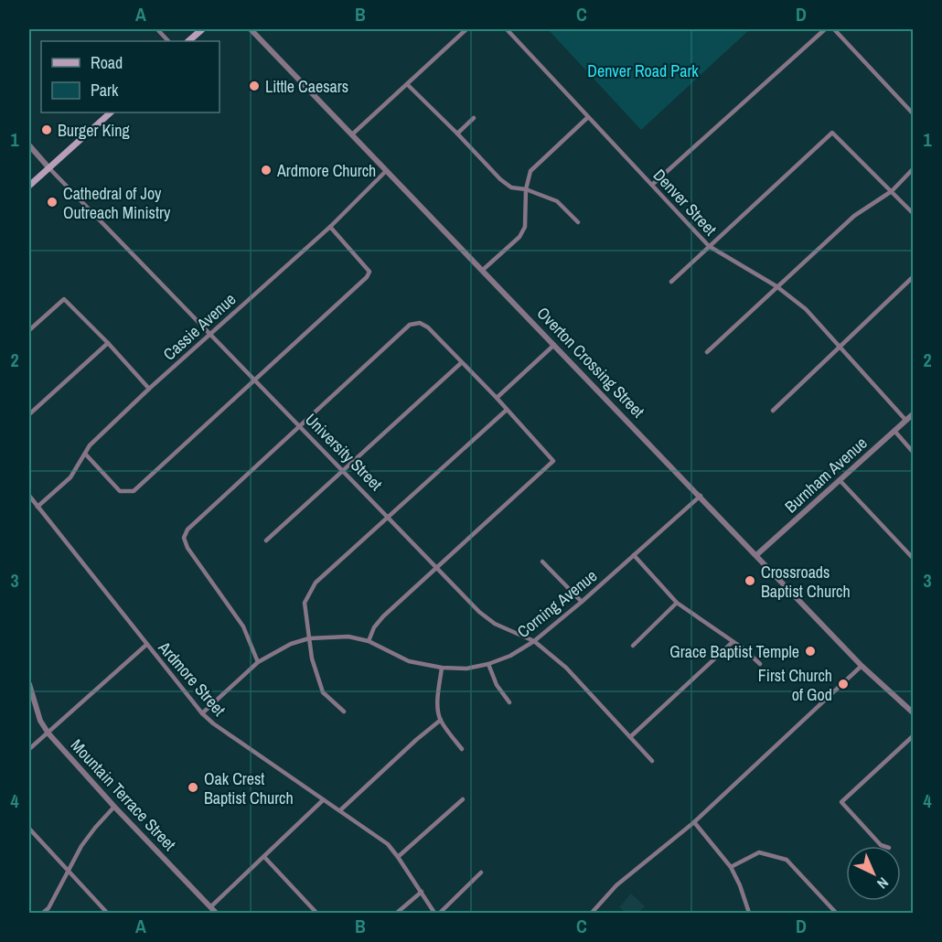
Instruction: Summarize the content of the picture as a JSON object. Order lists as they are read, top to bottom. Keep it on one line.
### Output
{"streets":{"street":["Denver Street","Cassie Avenue","Overton Crossing Street","University Street","Burnham Avenue","Corning Avenue","Ardmore Street","Mountain Terrace Street"]},"crossings":[["Denver Street","Burnham Avenue"],["Cassie Avenue","Overton Crossing Street"],["Cassie Avenue","University Street"],["Cassie Avenue","Ardmore Street"],["Overton Crossing Street","Burnham Avenue"],["Overton Crossing Street","Corning Avenue"],["University Street","Corning Avenue"],["Corning Avenue","Ardmore Street"]],"parks":["Denver Road Park"],"places":["Little Caesars","Burger King","Ardmore Church","Cathedral of Joy Outreach Ministry","Crossroads Baptist Church","Grace Baptist Temple","First Church of God","Oak Crest Baptist Church"],"legend":["Road","Park"],"north":"bottom right","grid":{"columns":["A","B","C","D"],"rows":["1","2","3","4"]}}
